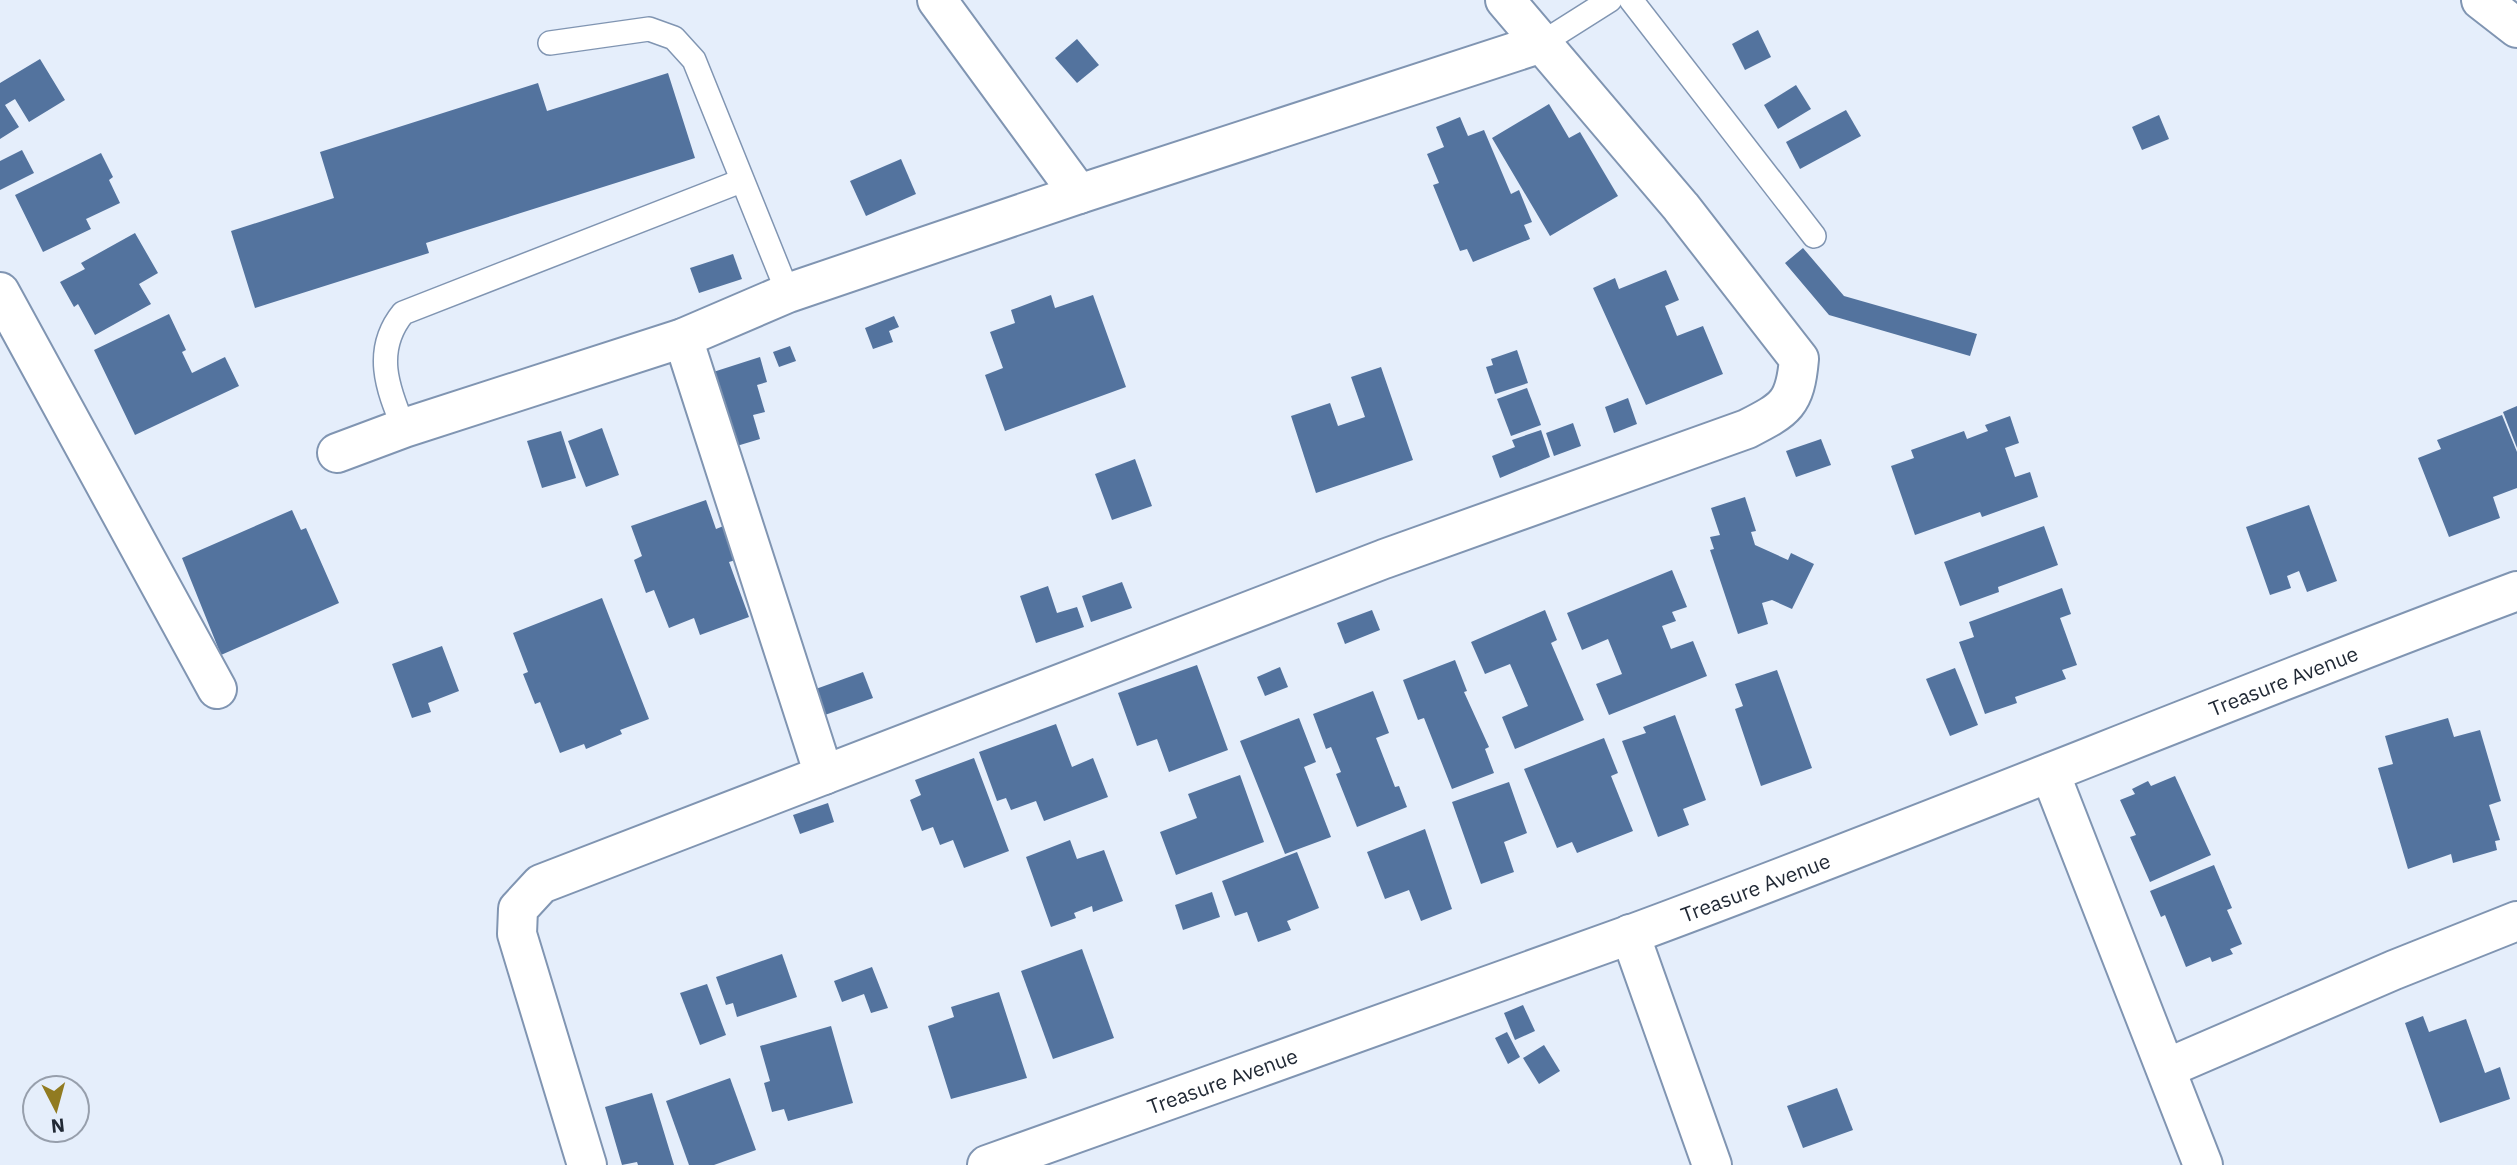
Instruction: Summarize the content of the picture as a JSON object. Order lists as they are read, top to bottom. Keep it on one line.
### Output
{"streets":{"street":["Treasure Avenue"]},"north":"bottom"}
